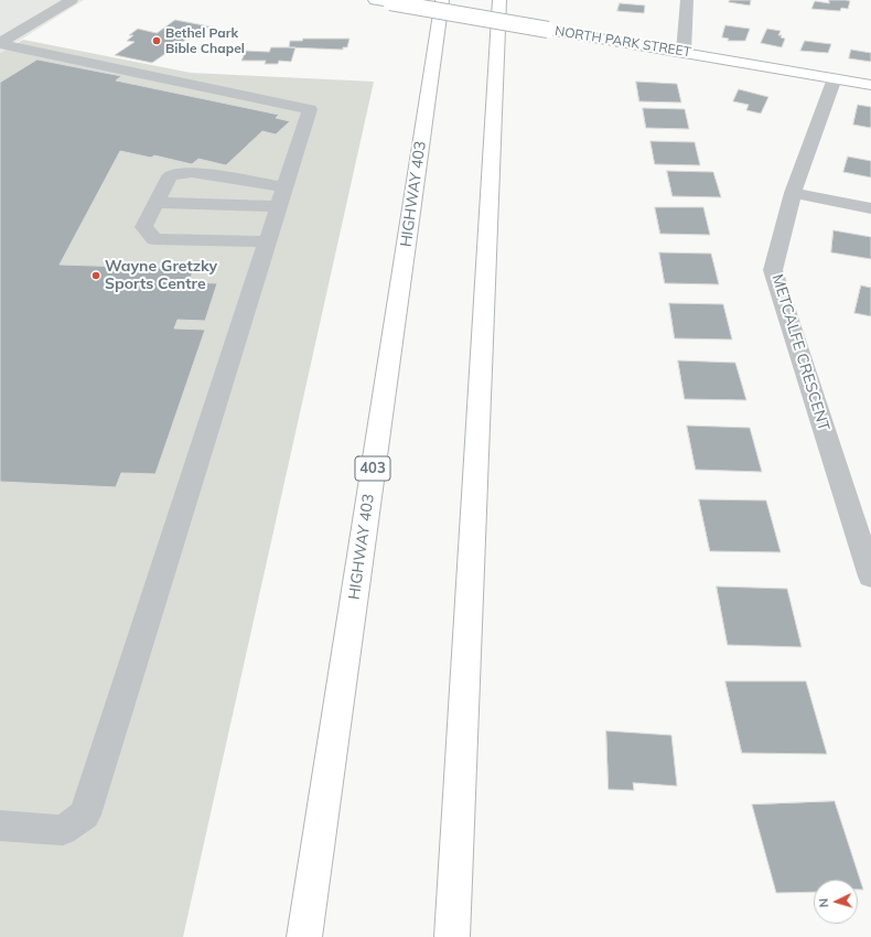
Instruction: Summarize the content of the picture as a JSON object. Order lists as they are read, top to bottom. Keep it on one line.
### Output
{"streets":{"main road":["NORTH PARK STREET","HIGHWAY 403","403"],"street":["METCALFE CRESCENT"]},"crossings":[["NORTH PARK STREET","METCALFE CRESCENT"]],"places":["Bethel Park Bible Chapel","Wayne Gretzky Sports Centre"],"north":"left"}
